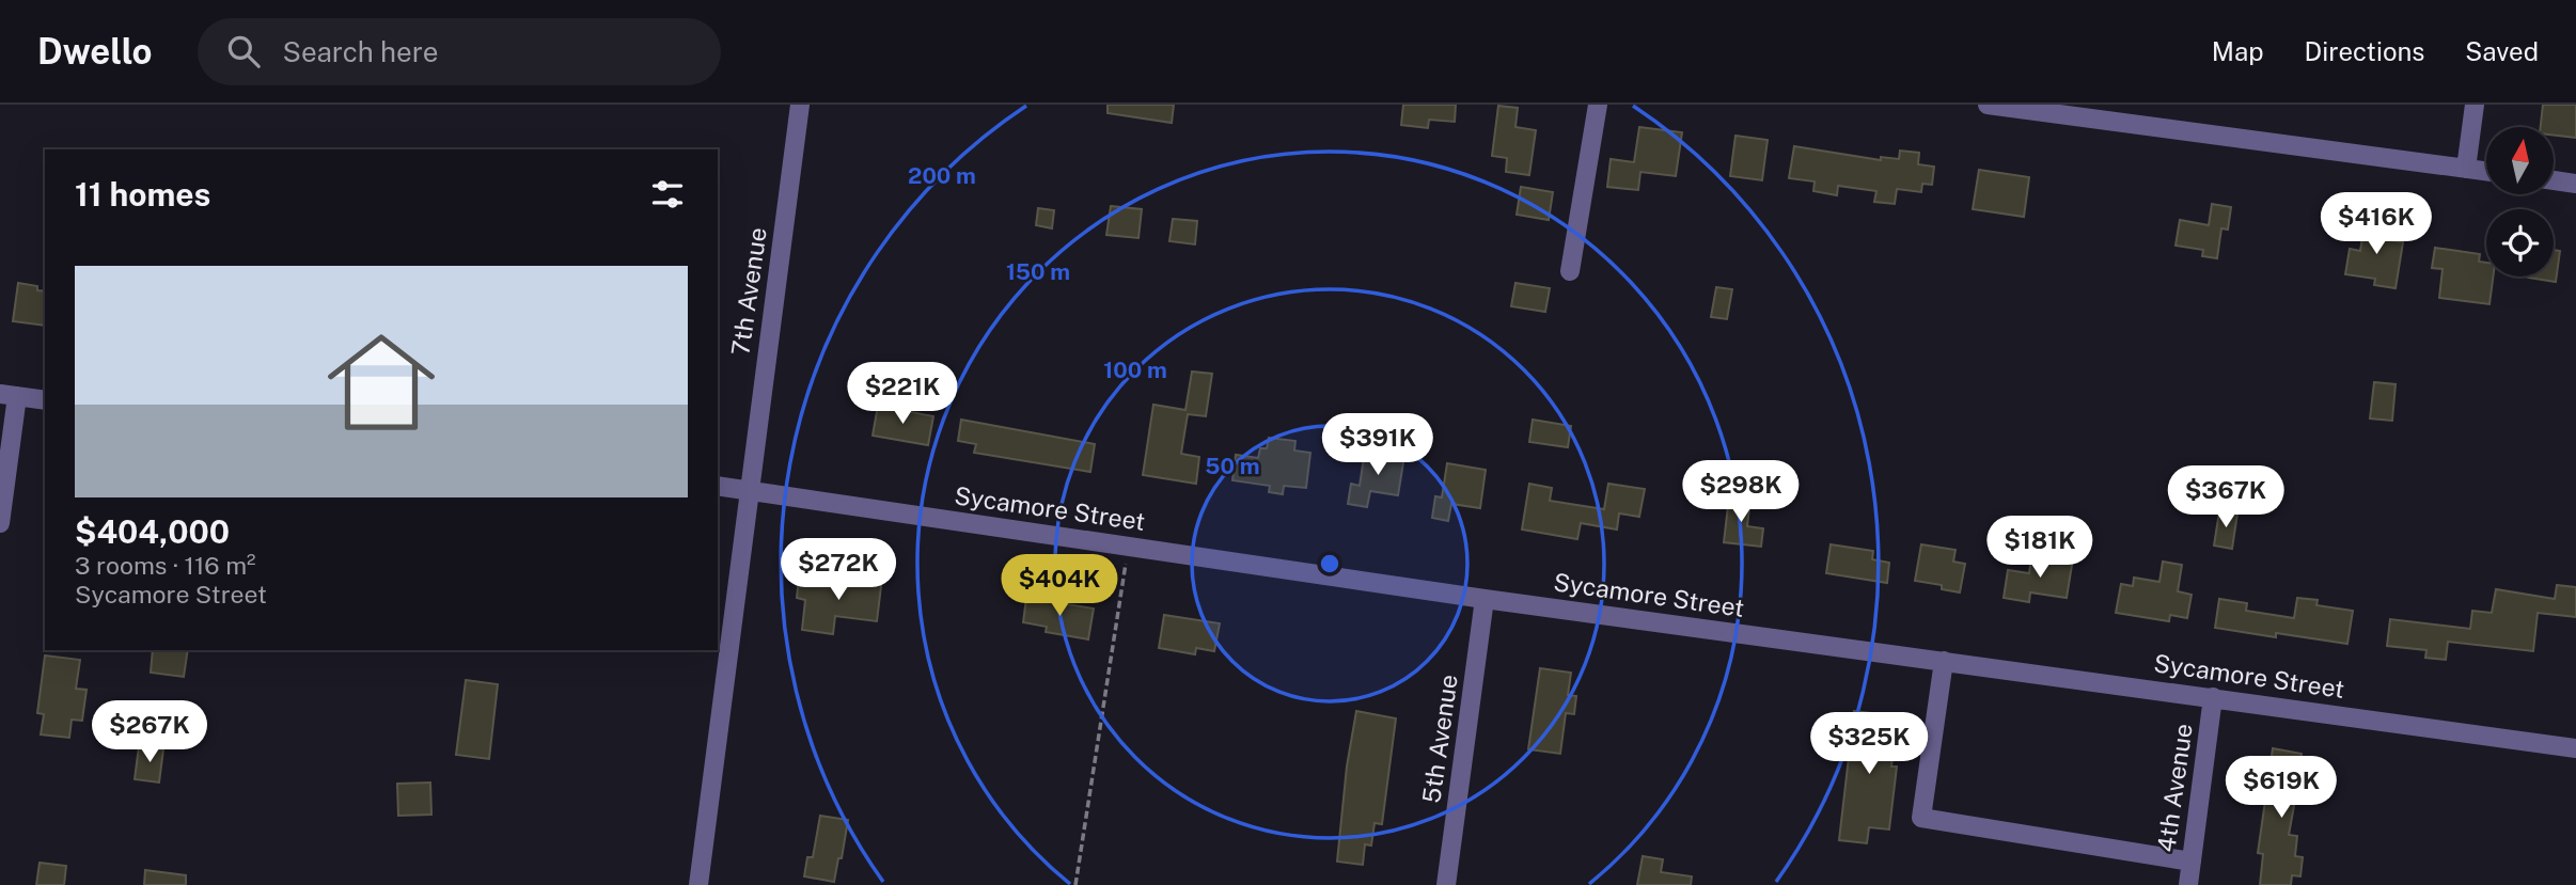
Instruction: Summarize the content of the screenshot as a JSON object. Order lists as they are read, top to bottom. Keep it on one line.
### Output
{"streets":{"street":["7th Avenue","Sycamore Street","5th Avenue","4th Avenue"]},"crossings":[["7th Avenue","Sycamore Street"],["Sycamore Street","5th Avenue"],["Sycamore Street","4th Avenue"]],"north":"top","page":{"header":"Dwello","search":"Search here","nav":["Map","Directions","Saved"],"heading":"11 homes","price":["$416K","$221K","$391K","$298K","$367K","$181K","$272K","$404K","$267K","$325K","$619K"],"list":[{"name":"$404,000","note":"3 rooms · 116 m² · Sycamore Street"}]},"rings":["200 m","150 m","100 m","50 m"]}
